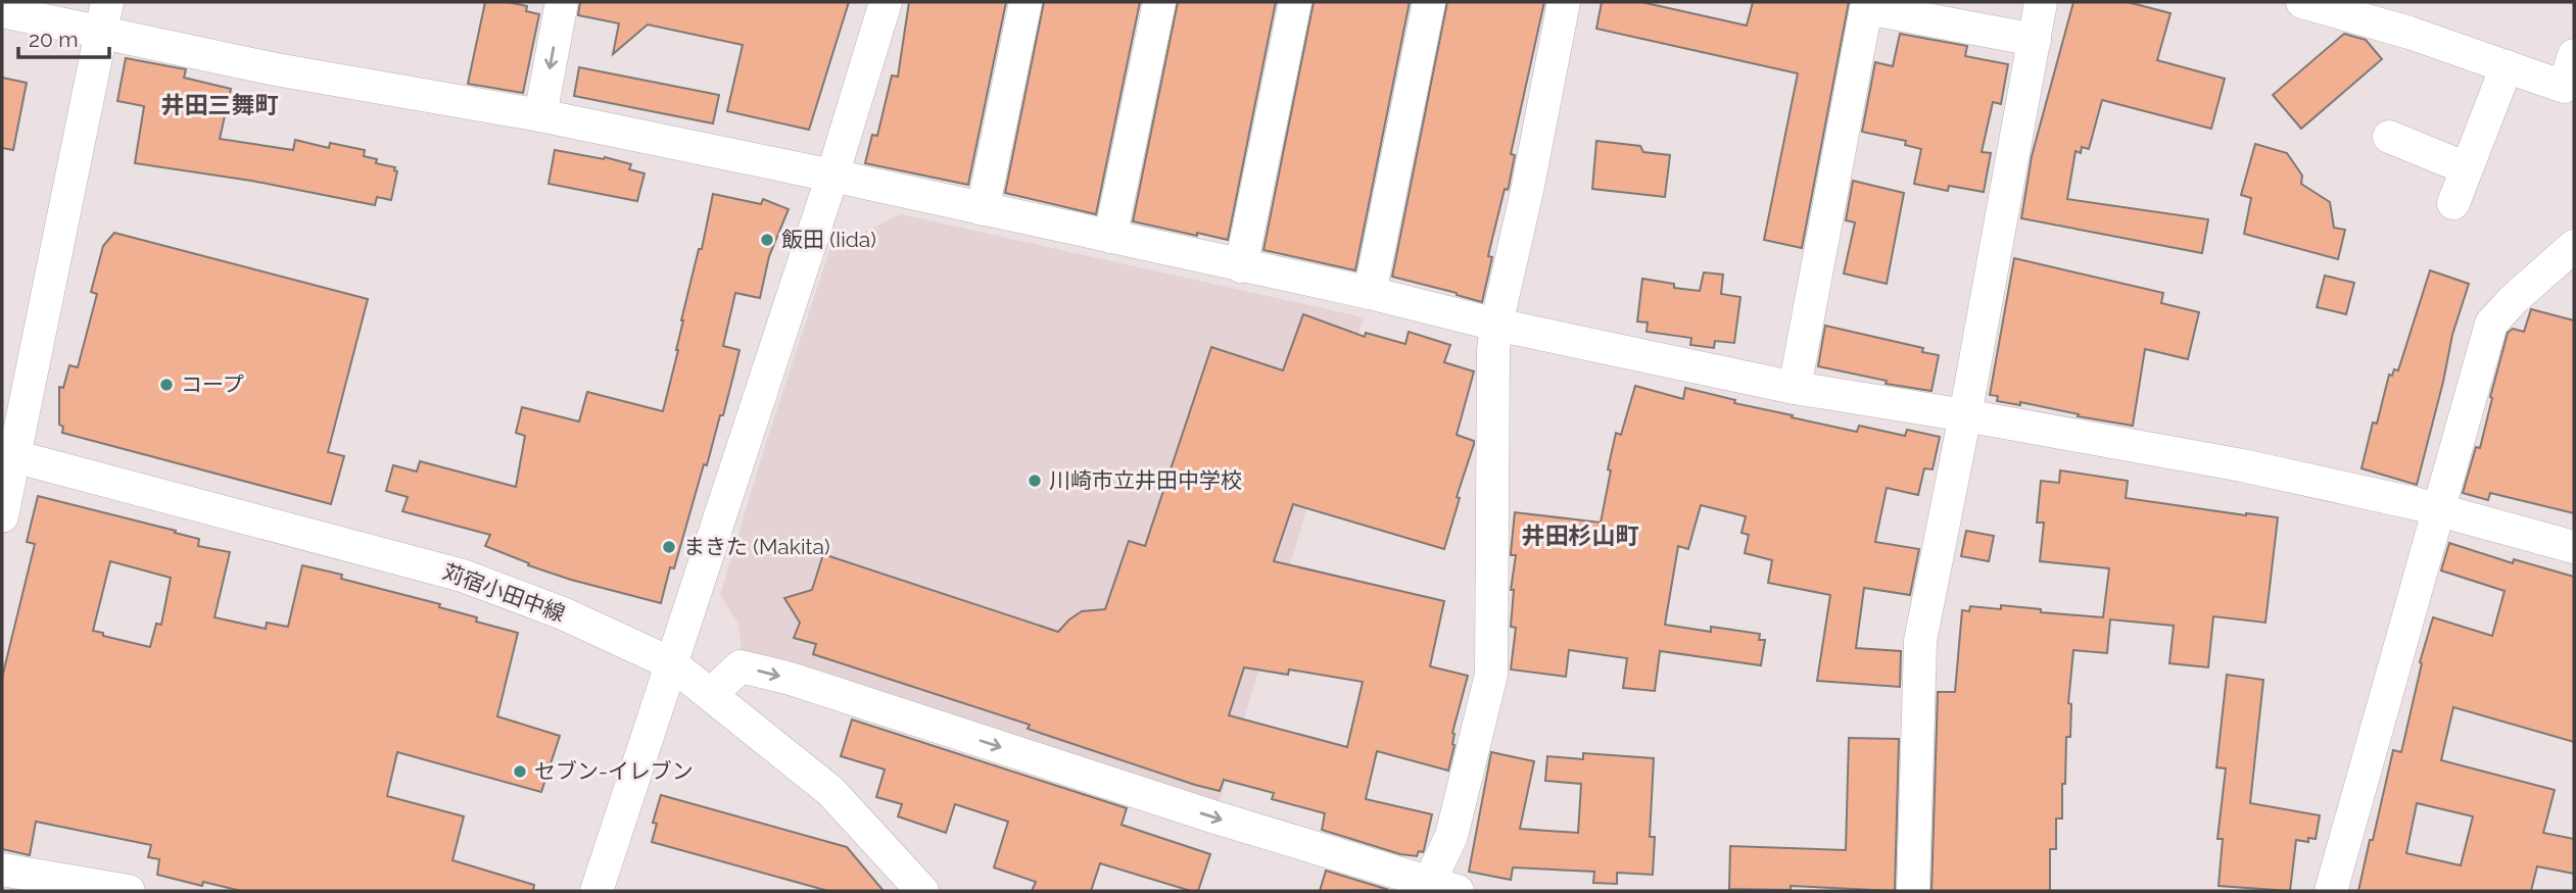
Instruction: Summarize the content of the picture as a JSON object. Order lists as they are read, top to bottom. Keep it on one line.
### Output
{"streets":{"street":["苅宿小田中線"]},"districts":["井田三舞町","井田杉山町"],"places":["飯田 (Iida)","コープ","川崎市立井田中学校","まきた (Makita)","セブン-イレブン"],"scale_bar":"20 m"}
